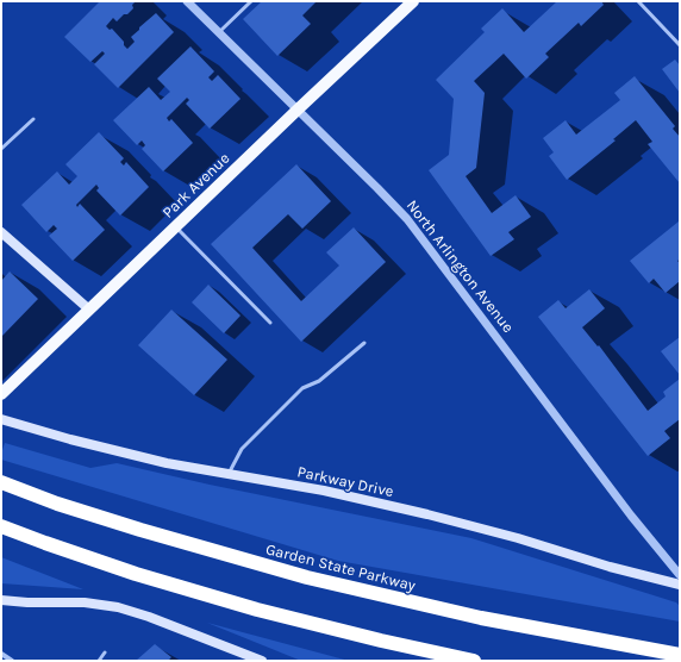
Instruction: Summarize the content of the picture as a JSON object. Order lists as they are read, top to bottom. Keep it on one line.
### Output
{"streets":{"highway":["Garden State Parkway"],"main road":["Park Avenue","Parkway Drive"],"street":["North Arlington Avenue"]},"crossings":[["Park Avenue","North Arlington Avenue"]]}
